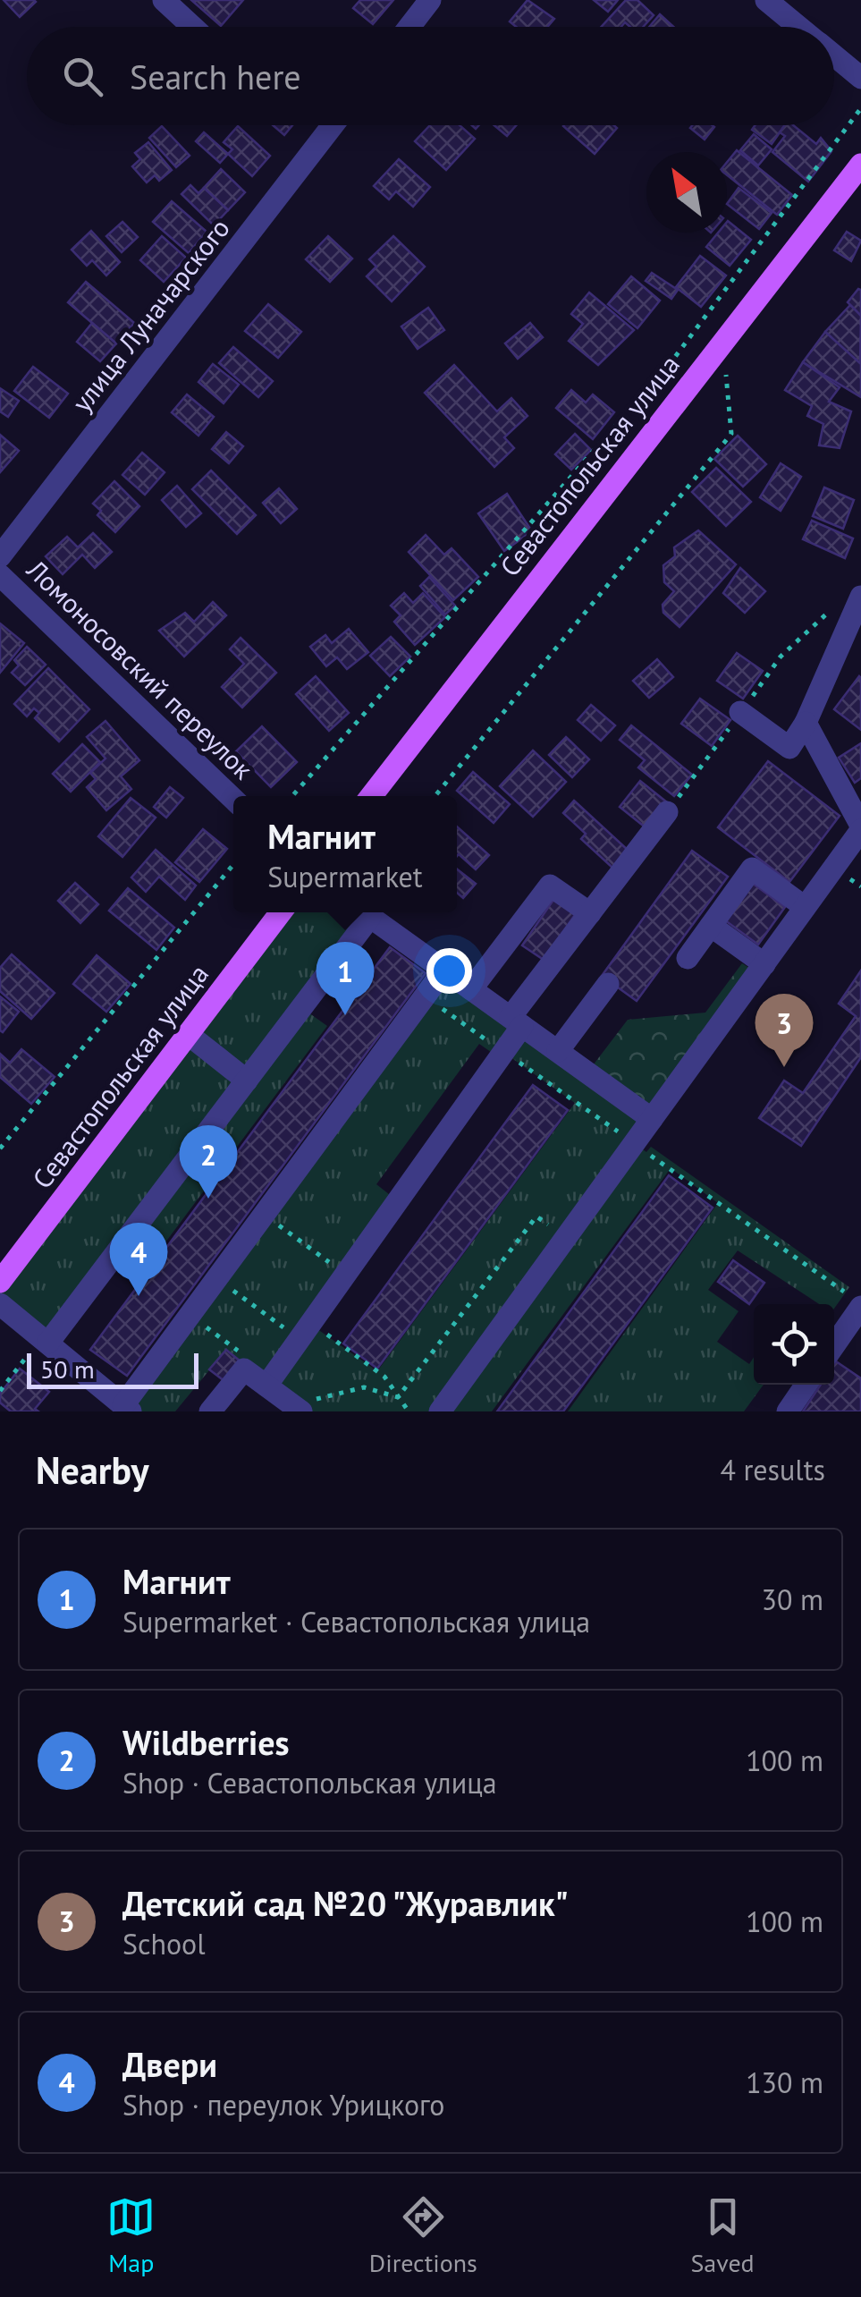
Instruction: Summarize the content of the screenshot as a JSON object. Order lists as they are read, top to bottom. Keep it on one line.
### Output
{"streets":{"main road":["Севастопольская улица"],"street":["улица Луначарского","Ломоносовский переулок"]},"scale_bar":"50 m","north":"top left","page":{"search":"Search here","popup":["Магнит","Supermarket"],"pins":["1","3","2","4"],"scale":"50 m","heading":["Nearby","4 results"],"list":[{"mark":"1","name":"Магнит","note":"Supermarket · Севастопольская улица","value":"30 m"},{"mark":"2","name":"Wildberries","note":"Shop · Севастопольская улица","value":"100 m"},{"mark":"3","name":"Детский сад №20 \"Журавлик\"","note":"School","value":"100 m"},{"mark":"4","name":"Двери","note":"Shop · переулок Урицкого","value":"130 m"}],"nav":["Map","Directions","Saved"]}}
